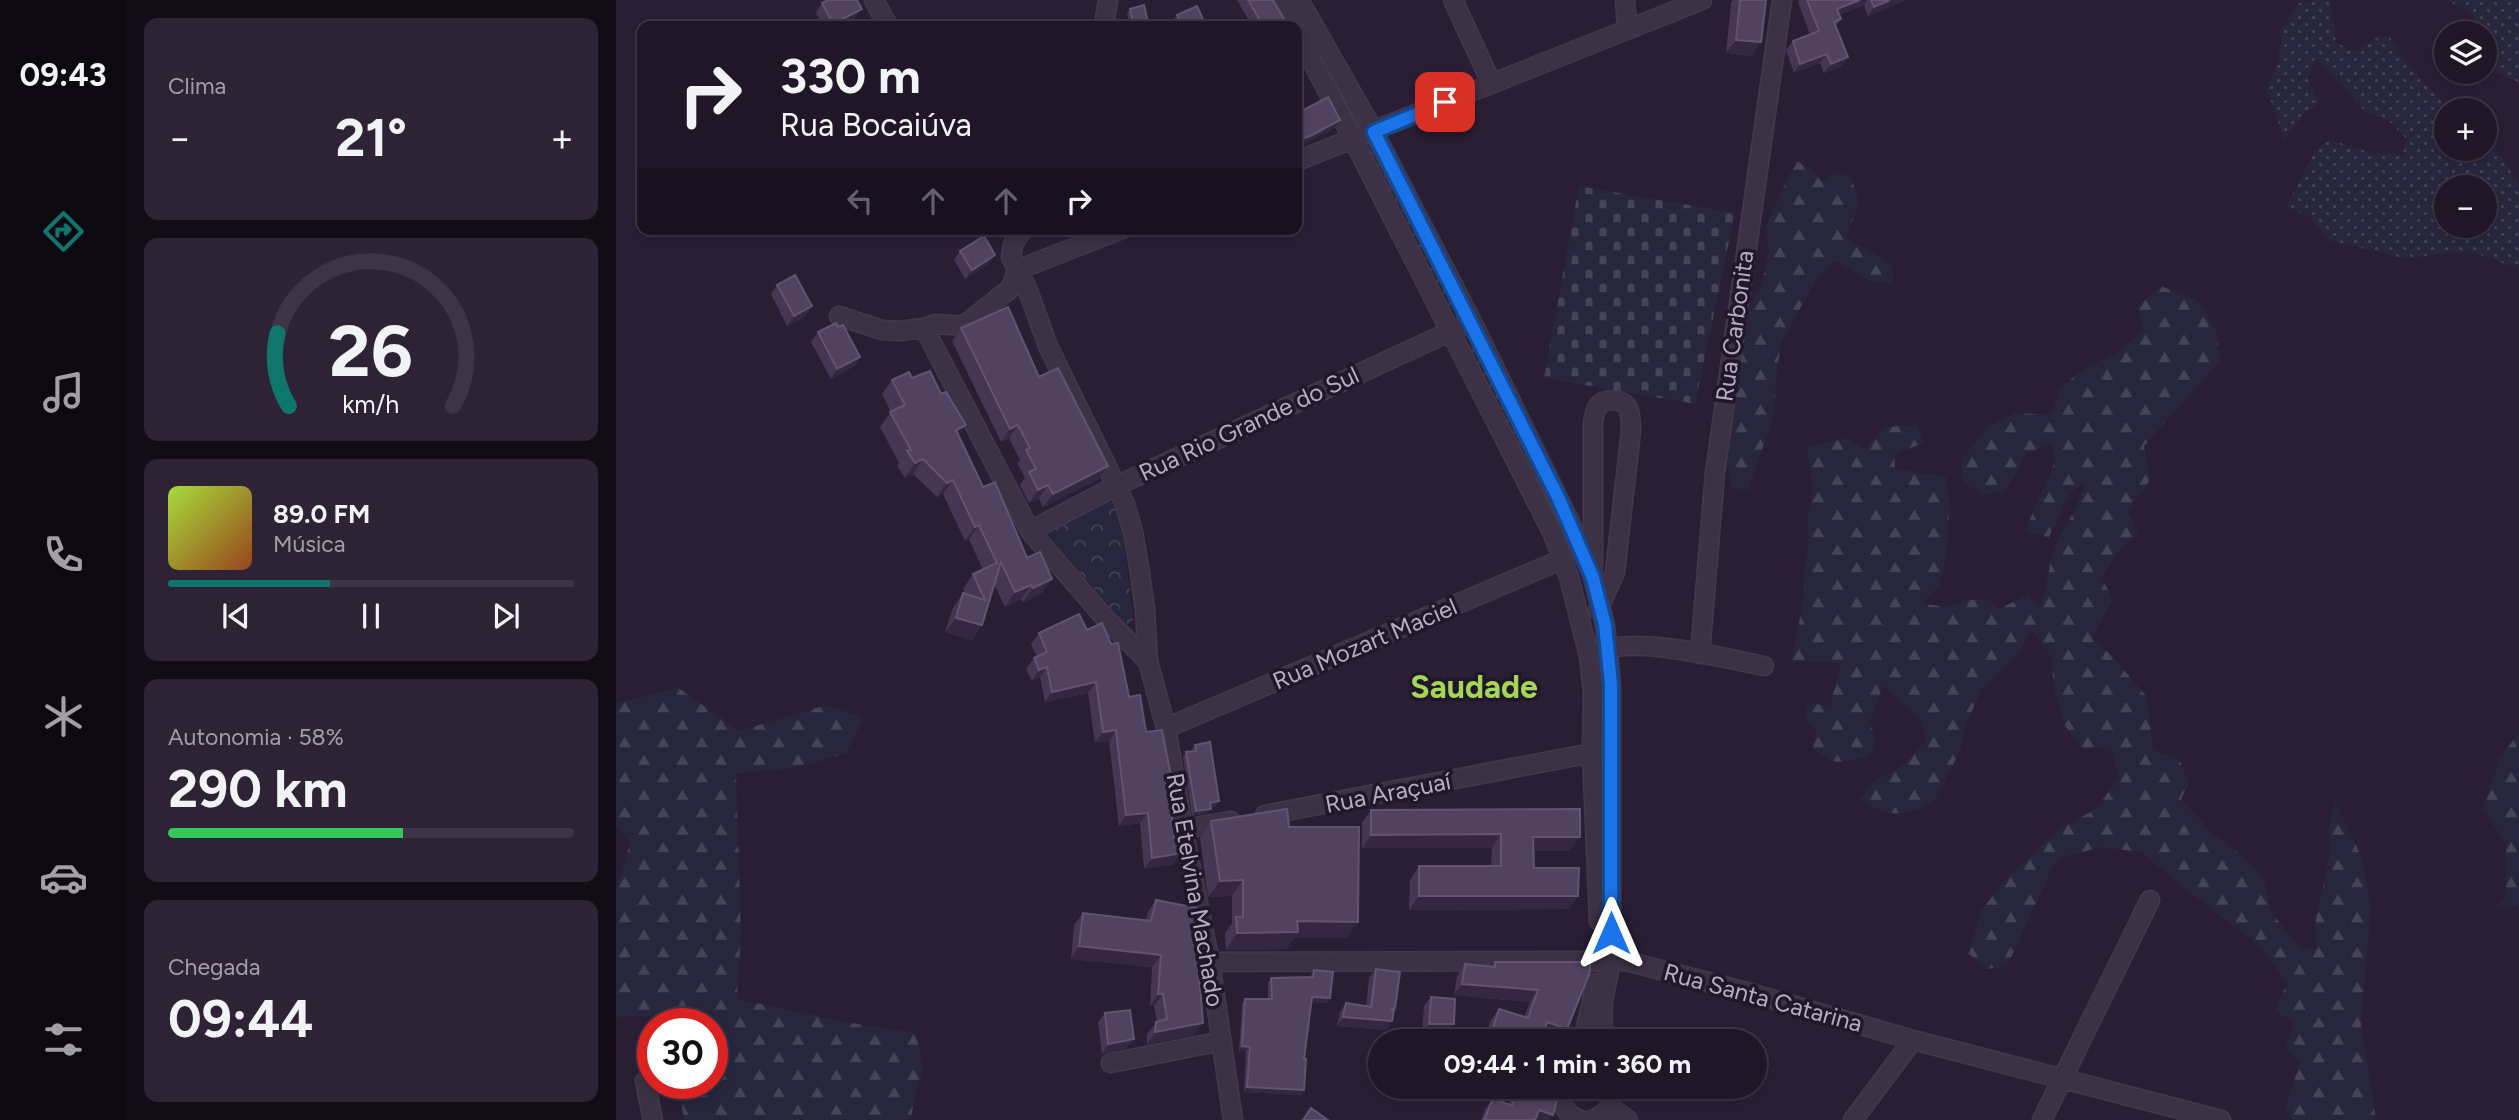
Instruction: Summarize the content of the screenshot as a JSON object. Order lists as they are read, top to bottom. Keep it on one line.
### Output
{"streets":{"street":["Rua Carbonita","Rua Rio Grande do Sul","Rua Mozart Maciel","Rua Araçuaí","Rua Etelvina Machado","Rua Santa Catarina"]},"crossings":[["Rua Rio Grande do Sul","Rua Etelvina Machado"],["Rua Mozart Maciel","Rua Etelvina Machado"],["Rua Araçuaí","Rua Etelvina Machado"],["Rua Etelvina Machado","Rua Santa Catarina"]],"districts":["Saudade"],"page":{"tabs":"09:43","tile":["Clima",["Autonomia · 58%","290 km"],["Chegada","09:44"]],"map_buttons":["+","−"],"turn":["330 m","Rua Bocaiúva"],"heat":["−","21°","+"],"song":["89.0 FM","Música"],"limit":"30","trip":"09:44 · 1 min · 360 m","gauge":["26","km/h"]}}
